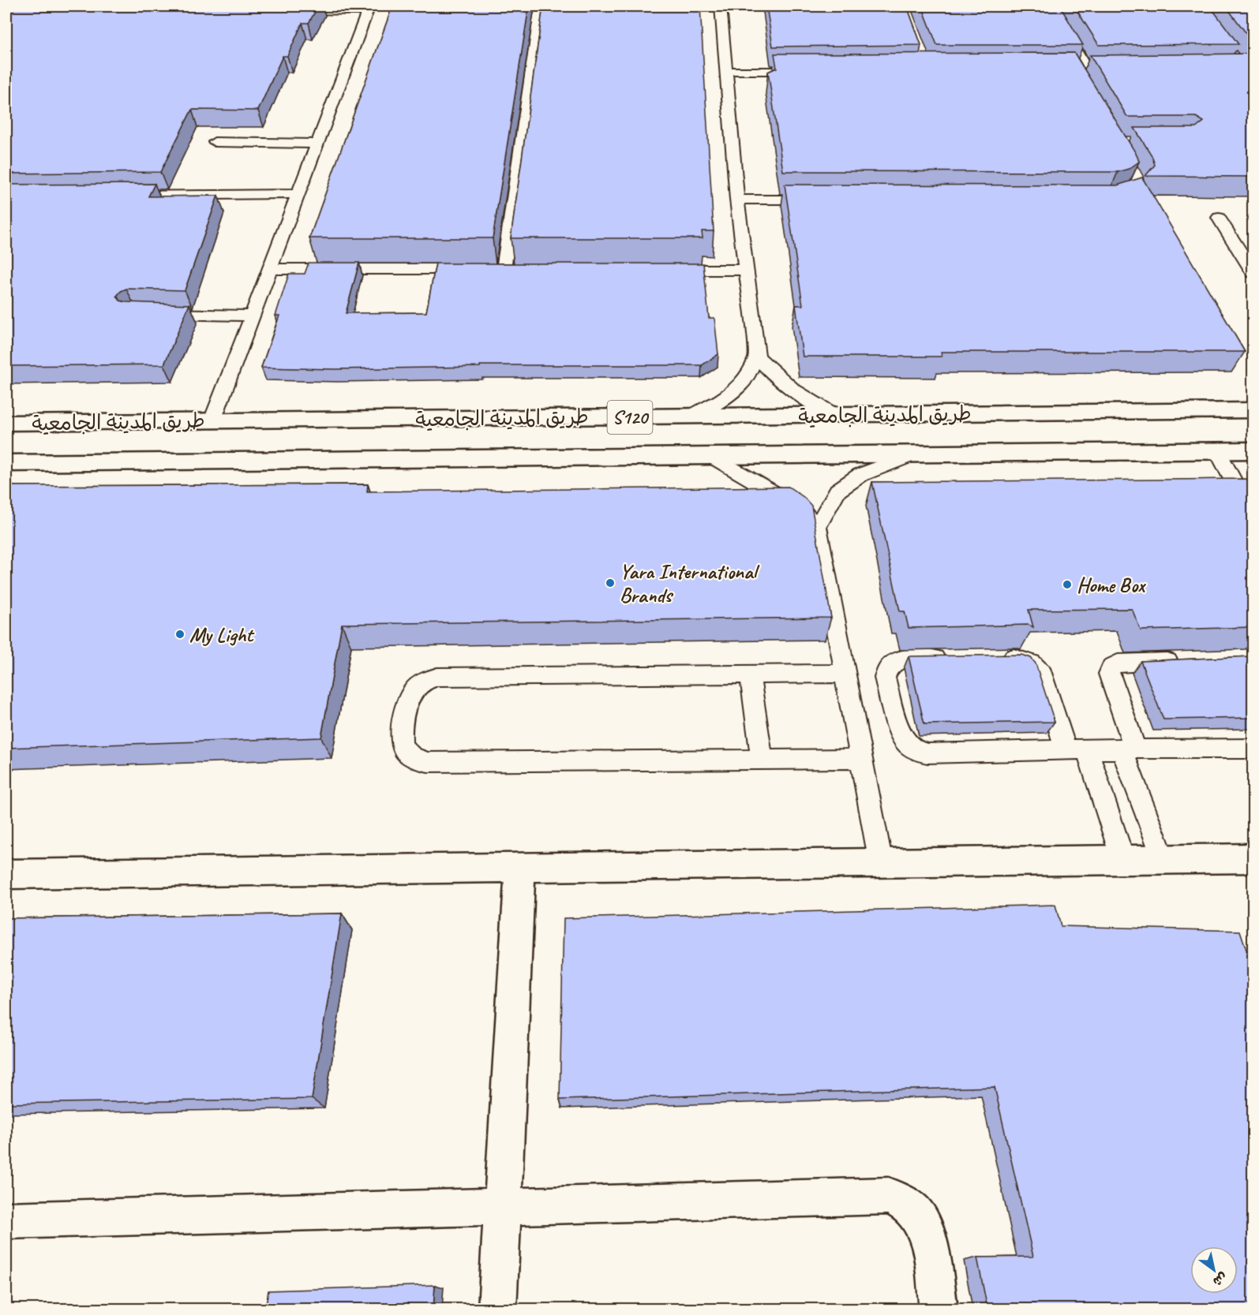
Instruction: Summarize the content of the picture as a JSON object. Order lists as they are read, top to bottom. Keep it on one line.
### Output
{"streets":{"main road":["طريق المدينة الجامعية","S120"]},"places":["Yara International Brands","Home Box","My Light"],"north":"bottom right"}
